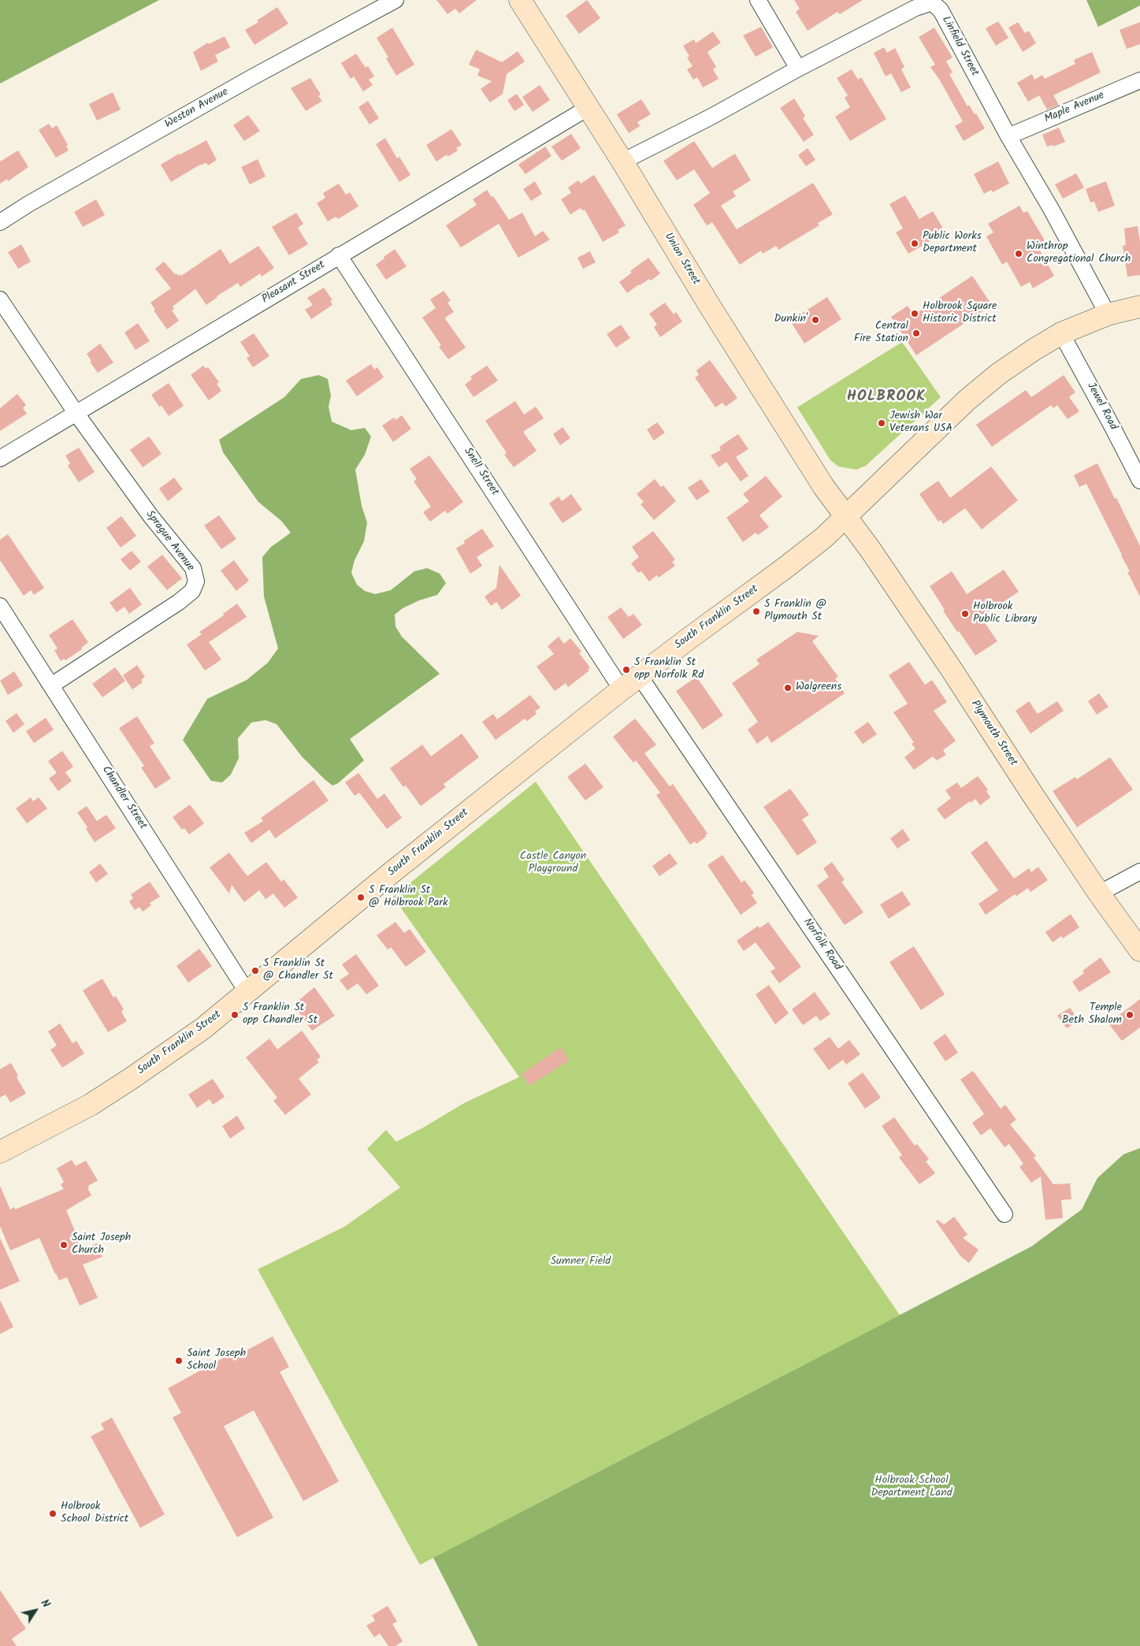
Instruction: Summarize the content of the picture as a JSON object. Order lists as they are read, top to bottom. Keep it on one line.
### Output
{"streets":{"main road":["Union Street","South Franklin Street","Plymouth Street"],"street":["Linfield Street","Maple Avenue","Weston Avenue","Pleasant Street","Jewel Road","Snell Street","Sprague Avenue","Chandler Street","Norfolk Road"]},"crossings":[["Linfield Street","Maple Avenue"],["Linfield Street","Union Street"],["Linfield Street","South Franklin Street"],["Union Street","Pleasant Street"],["Union Street","South Franklin Street"],["Union Street","Plymouth Street"],["Pleasant Street","Snell Street"],["Pleasant Street","Sprague Avenue"],["Jewel Road","South Franklin Street"],["Snell Street","South Franklin Street"],["Sprague Avenue","Chandler Street"],["South Franklin Street","Plymouth Street"],["South Franklin Street","Chandler Street"],["South Franklin Street","Norfolk Road"]],"districts":["HOLBROOK"],"parks":["Castle Canyon Playground","Sumner Field","Holbrook School Department Land"],"places":["Public Works Department","Winthrop Congregational Church","Holbrook Square Historic District","Dunkin'","Central Fire Station","Jewish War Veterans USA","S Franklin @ Plymouth St","Holbrook Public Library","S Franklin St opp Norfolk Rd","Walgreens","S Franklin St @ Holbrook Park","S Franklin St @ Chandler St","S Franklin St opp Chandler St","Temple Beth Shalom","Saint Joseph Church","Saint Joseph School","Holbrook School District"],"north":"top right"}
